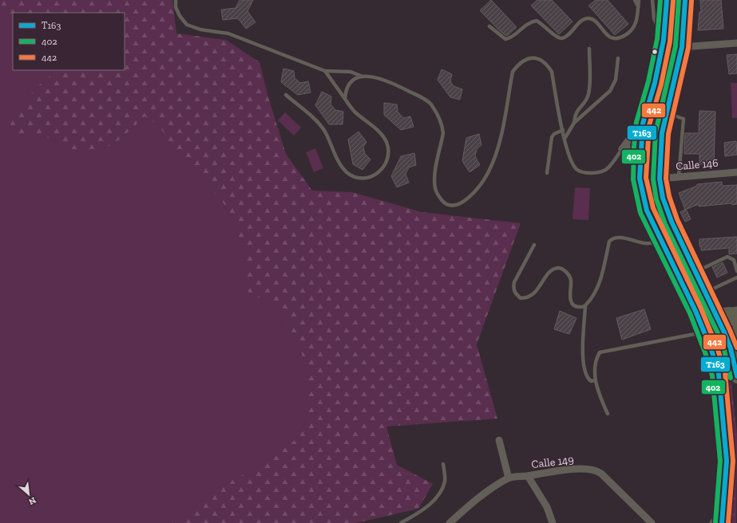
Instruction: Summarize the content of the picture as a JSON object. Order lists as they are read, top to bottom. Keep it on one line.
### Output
{"streets":{"street":["Calle 146","Calle 149"]},"lines":["transit line T163","transit line 402","transit line 442"],"legend":["T163","402","442"],"north":"bottom right"}
